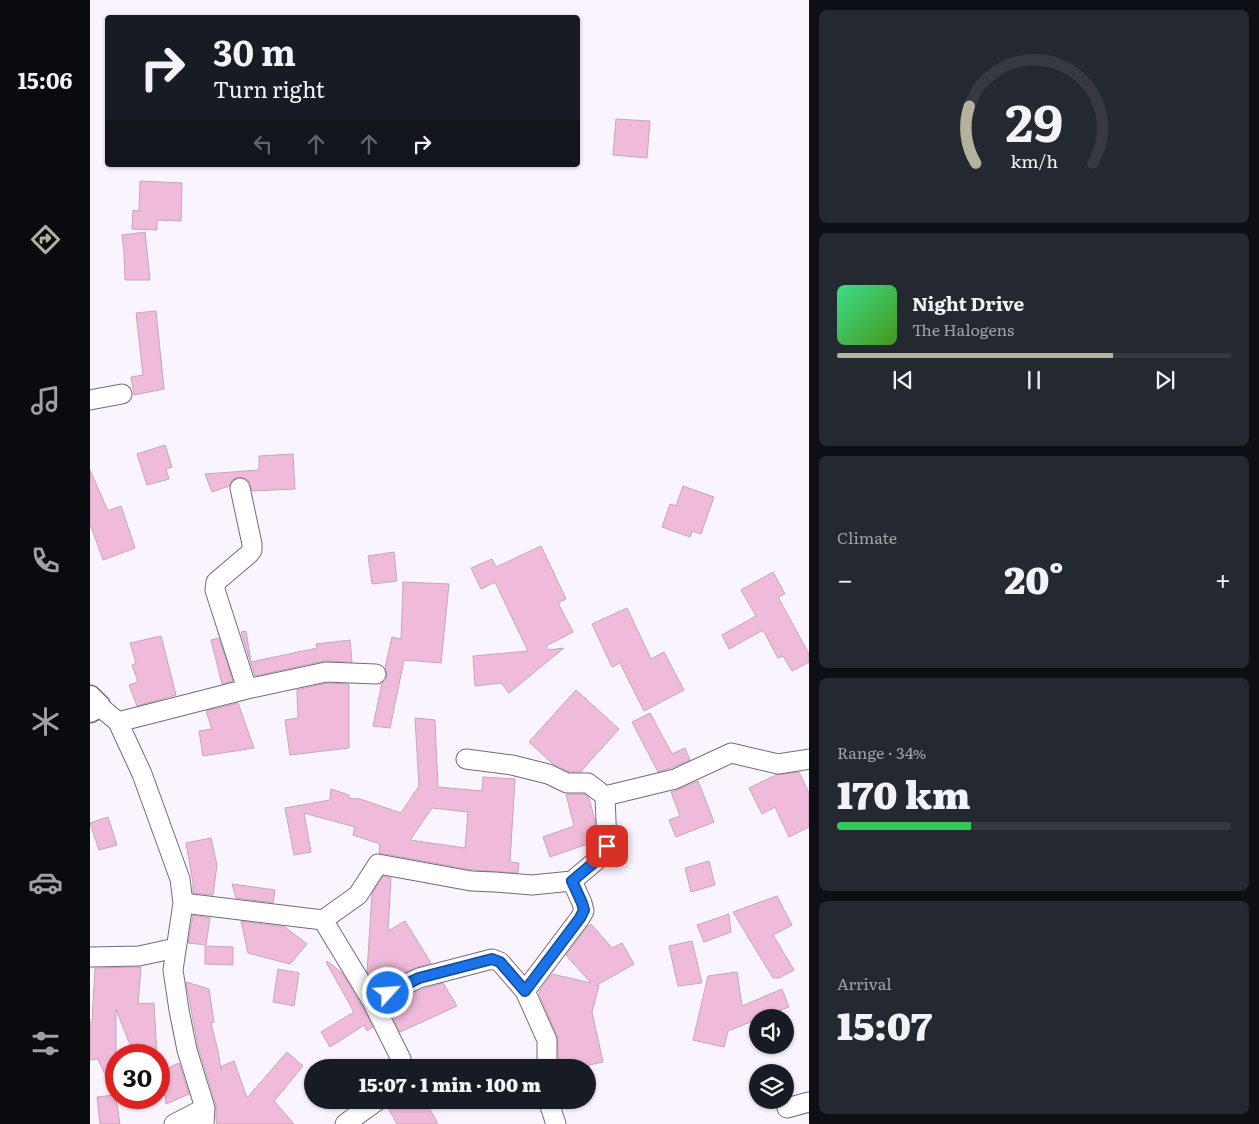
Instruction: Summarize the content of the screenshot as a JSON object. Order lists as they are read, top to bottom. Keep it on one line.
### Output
{"page":{"tabs":"15:06","turn":["30 m","Turn right"],"song":["Night Drive","The Halogens"],"tile":["Climate",["Range · 34%","170 km"],["Arrival","15:07"]],"heat":["−","20°","+"],"limit":"30","trip":"15:07 · 1 min · 100 m","gauge":["29","km/h"]}}
